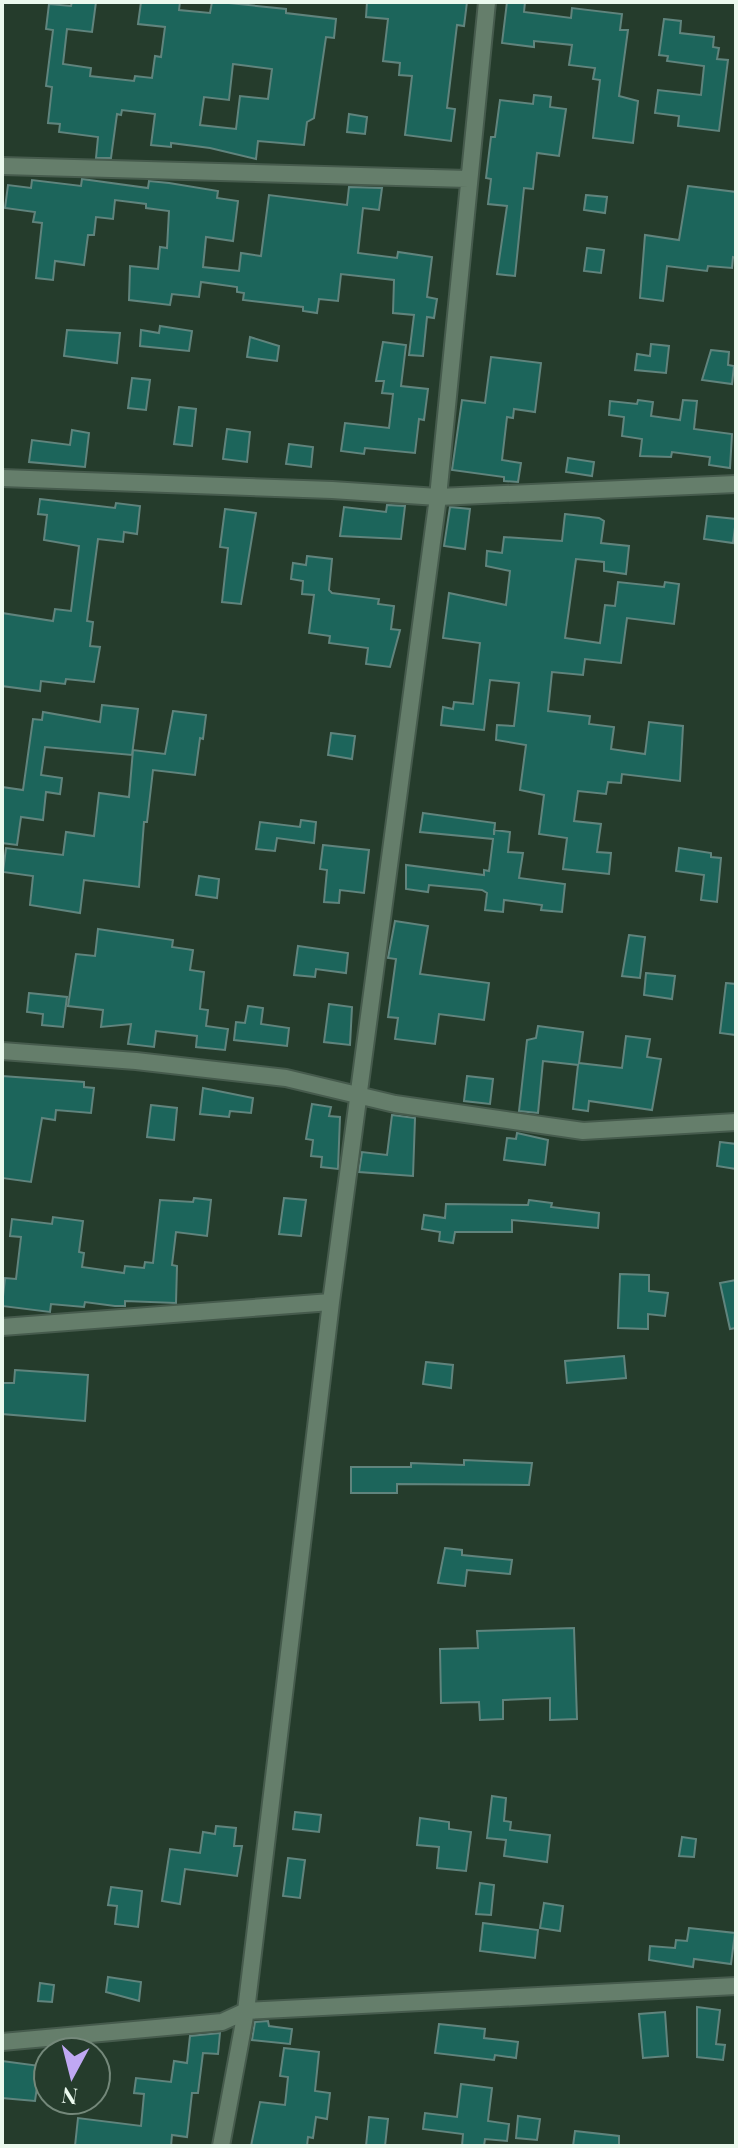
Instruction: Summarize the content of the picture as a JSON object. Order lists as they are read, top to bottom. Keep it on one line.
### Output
{"north":"bottom"}
